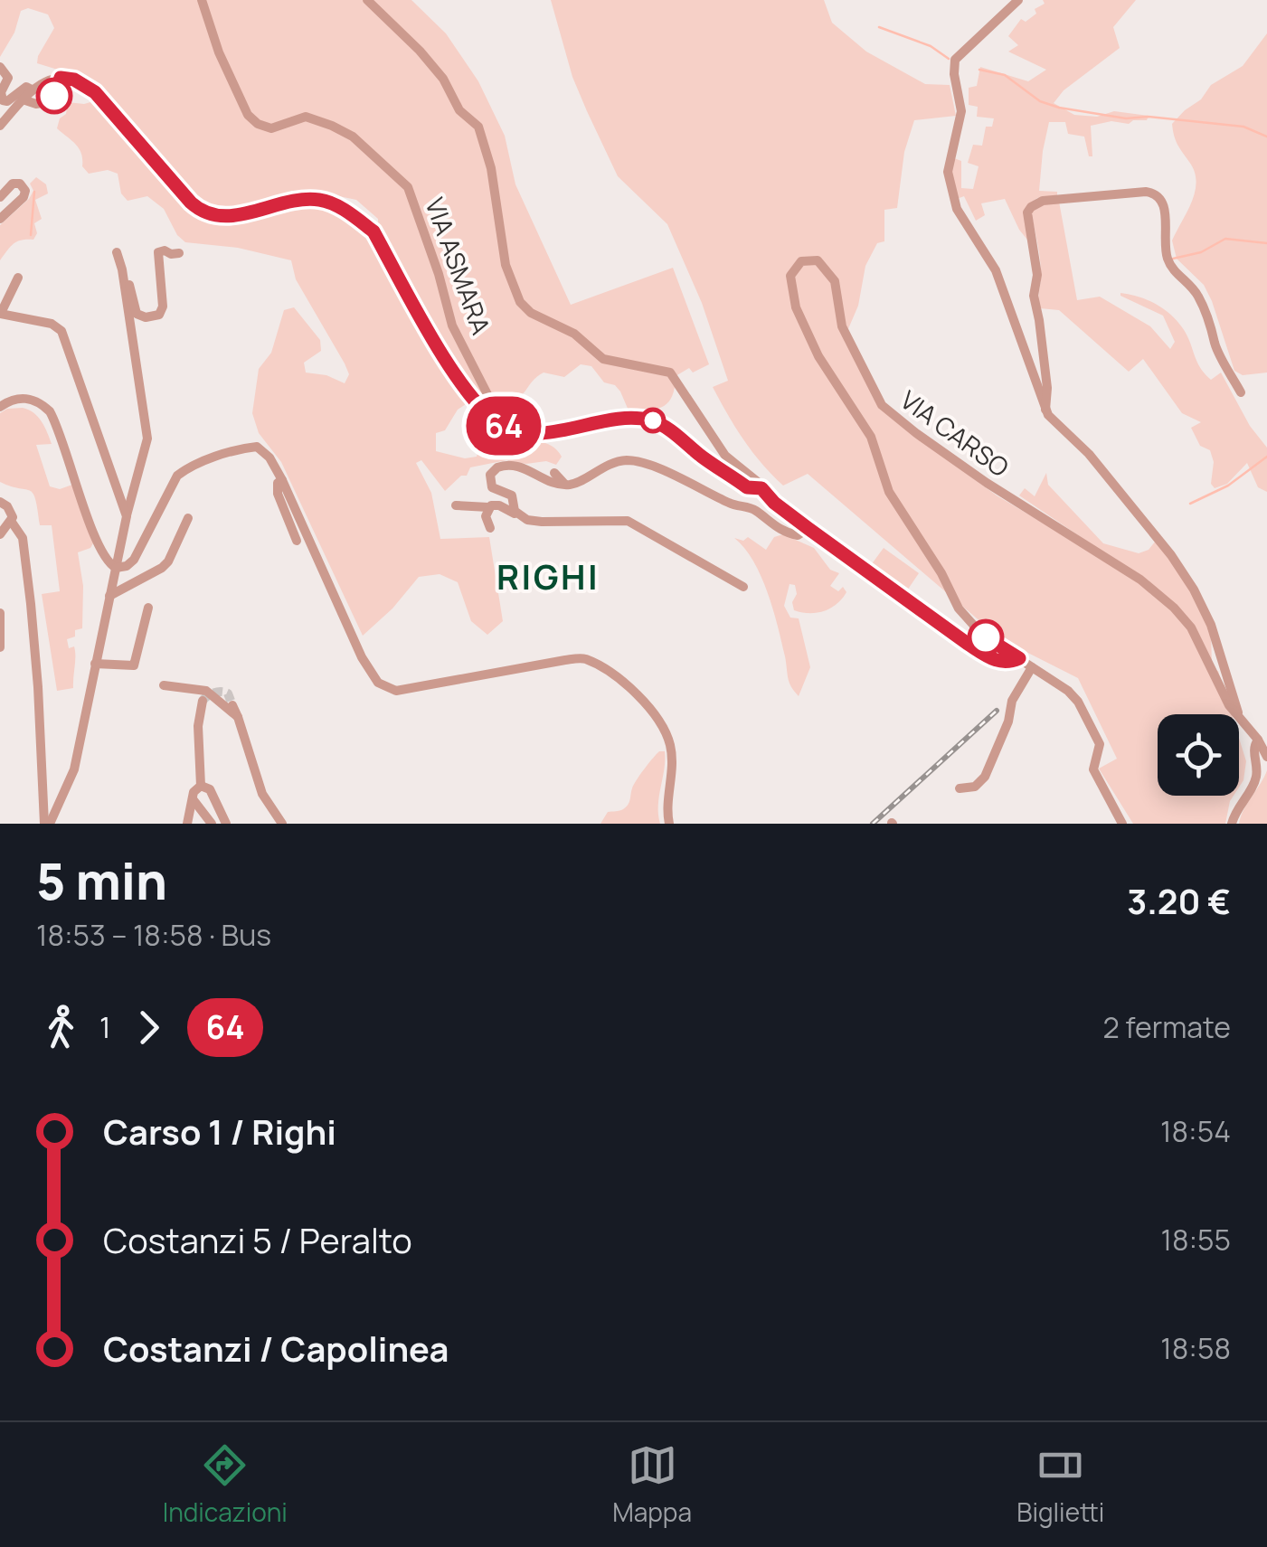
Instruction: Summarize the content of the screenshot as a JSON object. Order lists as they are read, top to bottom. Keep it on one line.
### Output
{"streets":{"street":["VIA ASMARA","VIA CARSO"]},"districts":["RIGHI"],"lines":["bus line 64"],"page":{"on_map":"64","heading":["5 min","18:53 – 18:58 · Bus","3.20 €"],"legs":["1","64","2 fermate"],"list":[{"name":"Carso 1 / Righi","value":"18:54"},{"name":"Costanzi 5 / Peralto","value":"18:55"},{"name":"Costanzi / Capolinea","value":"18:58"}],"tabs":["Indicazioni","Mappa","Biglietti"]}}
